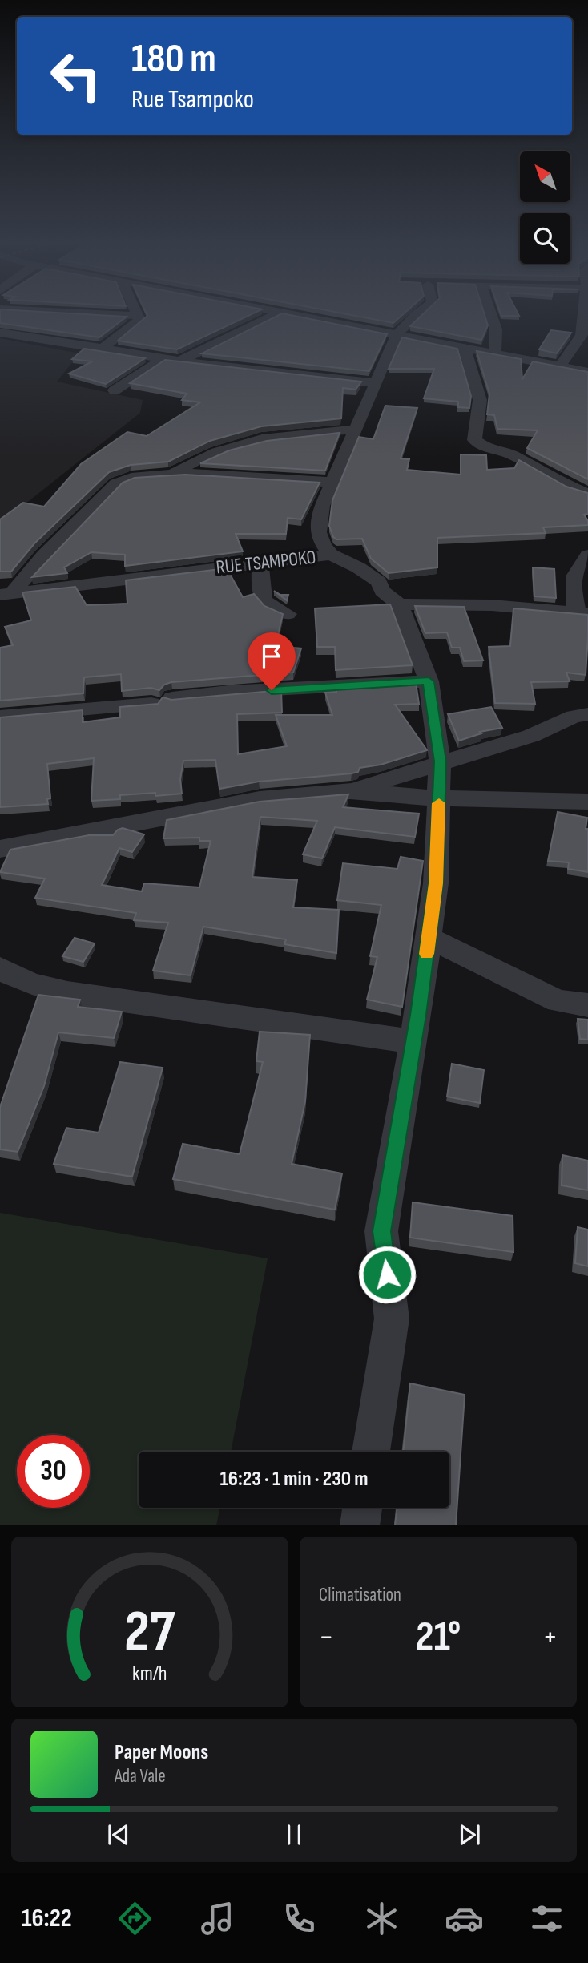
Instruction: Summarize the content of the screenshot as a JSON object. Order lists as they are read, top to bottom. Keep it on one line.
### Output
{"streets":{"street":["RUE TSAMPOKO"]},"north":"top left","page":{"turn":["180 m","Rue Tsampoko"],"limit":"30","trip":"16:23 · 1 min · 230 m","tile":"Climatisation","heat":["−","21°","+"],"song":["Paper Moons","Ada Vale"],"tabs":"16:22","gauge":["27","km/h"]}}
